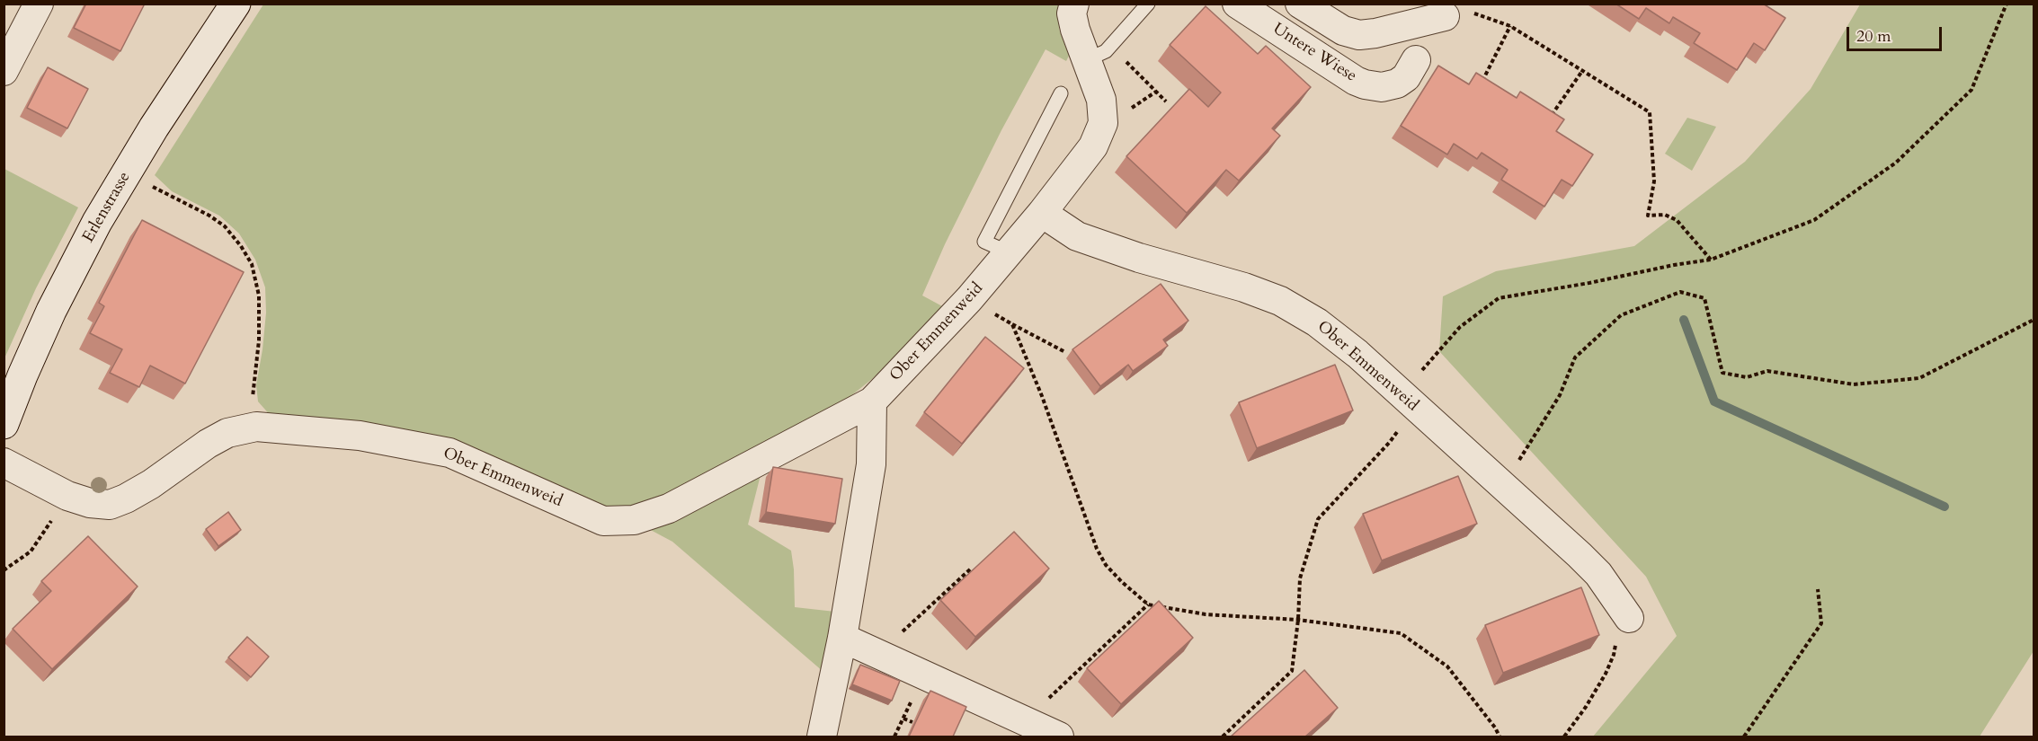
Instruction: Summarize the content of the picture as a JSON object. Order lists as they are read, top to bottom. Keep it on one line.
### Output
{"streets":{"street":["Untere Wiese","Erlenstrasse","Ober Emmenweid"]},"scale_bar":"20 m"}
